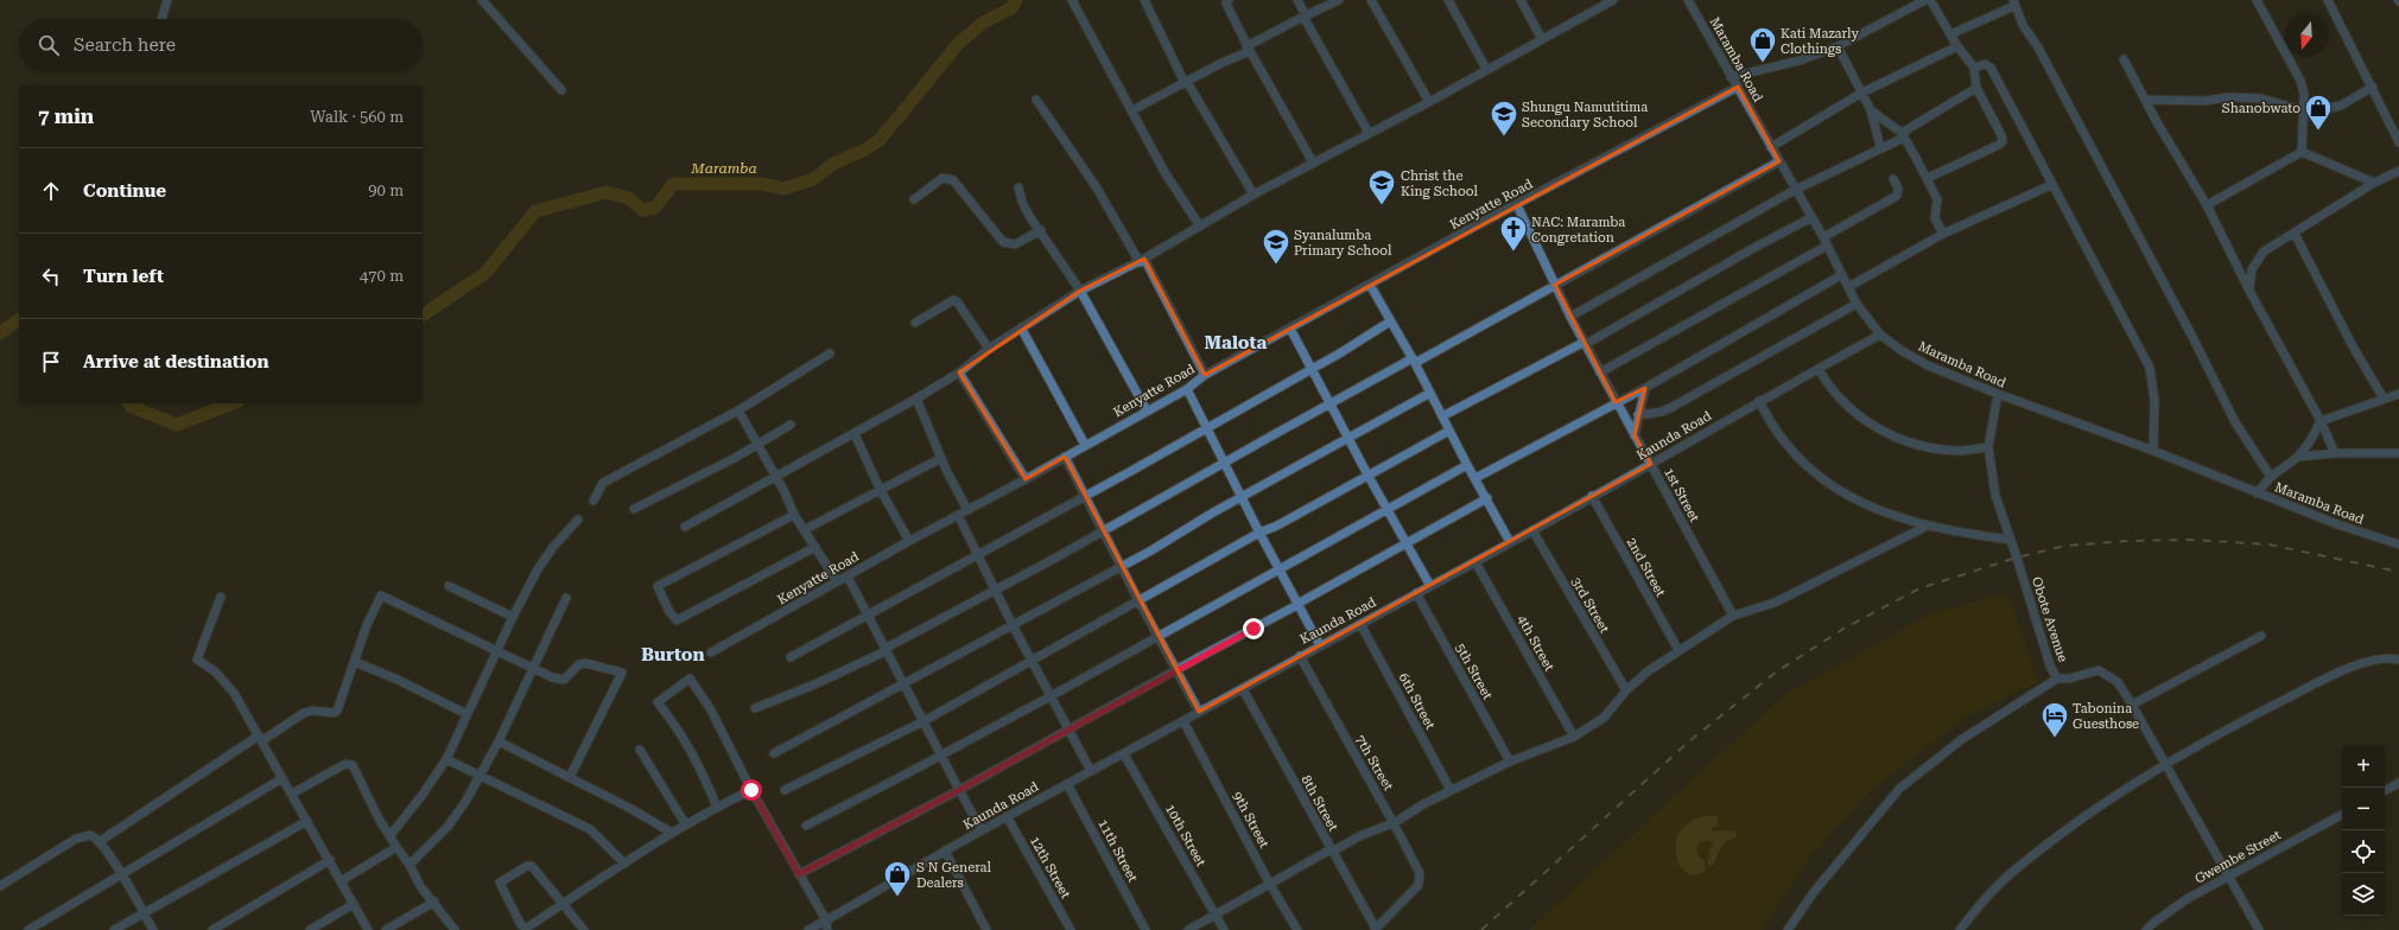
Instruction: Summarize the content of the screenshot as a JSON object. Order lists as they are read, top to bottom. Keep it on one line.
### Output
{"streets":{"street":["Maramba Road","Kenyatte Road","Kaunda Road","1st Street","2nd Street","3rd Street","Obote Avenue","4th Street","5th Street","6th Street","7th Street","8th Street","9th Street","10th Street","11th Street","Gwembe Street","12th Street"]},"crossings":[["Maramba Road","Kenyatte Road"],["Maramba Road","Kaunda Road"],["Maramba Road","Obote Avenue"],["Kenyatte Road","1st Street"],["Kaunda Road","1st Street"],["Kaunda Road","2nd Street"],["Kaunda Road","3rd Street"],["Kaunda Road","4th Street"],["Kaunda Road","5th Street"],["Kaunda Road","6th Street"],["Kaunda Road","7th Street"],["Kaunda Road","8th Street"],["Kaunda Road","9th Street"],["Kaunda Road","10th Street"],["Kaunda Road","11th Street"],["Kaunda Road","12th Street"],["Obote Avenue","Gwembe Street"],["7th Street","8th Street"]],"districts":["Malota","Burton"],"water":["Maramba"],"places":{"shop":["Kati Mazarly Clothings","Shanobwato","S N General Dealers"],"school or university":["Shungu Namutitima Secondary School","Christ the King School","Syanalumba Primary School"],"church":["NAC: Maramba Congretation"],"hotel":["Tabonina Guesthose"]},"north":"bottom","page":{"search":"Search here","heading":["7 min","Walk · 560 m"],"list":[["Continue","90 m"],["Turn left","470 m"],"Arrive at destination"],"map_buttons":["+","−"]}}
